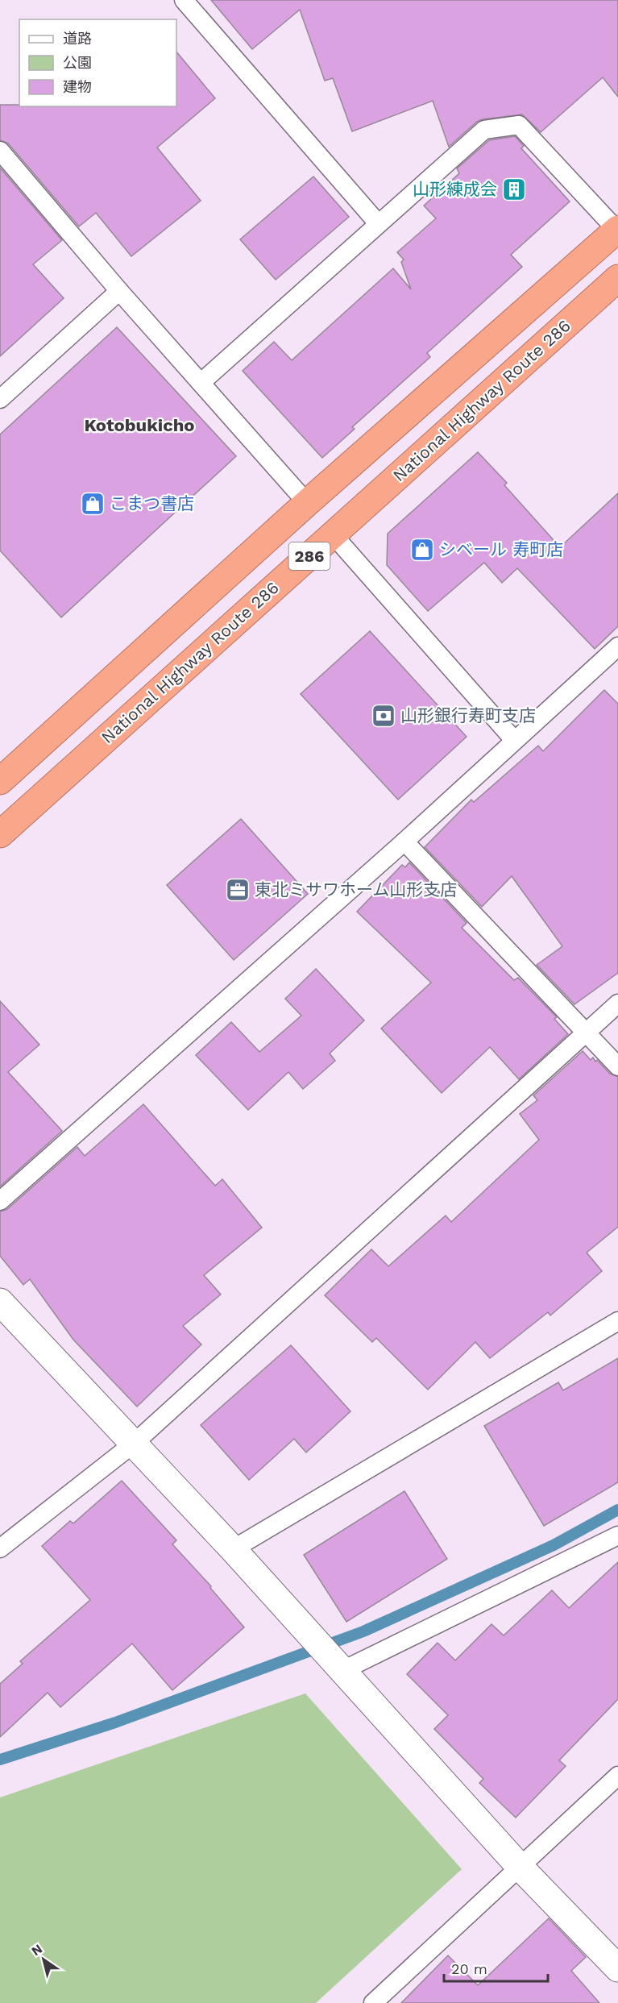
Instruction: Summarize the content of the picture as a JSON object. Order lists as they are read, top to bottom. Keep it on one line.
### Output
{"streets":{"highway":["National Highway Route 286","286"]},"districts":["Kotobukicho"],"places":{"building":["山形練成会"],"shop":["こまつ書店","シベール 寿町店"],"bank":["山形銀行寿町支店"],"office":["東北ミサワホーム山形支店"]},"legend":["道路","公園","建物"],"scale_bar":"20 m","north":"top left"}
